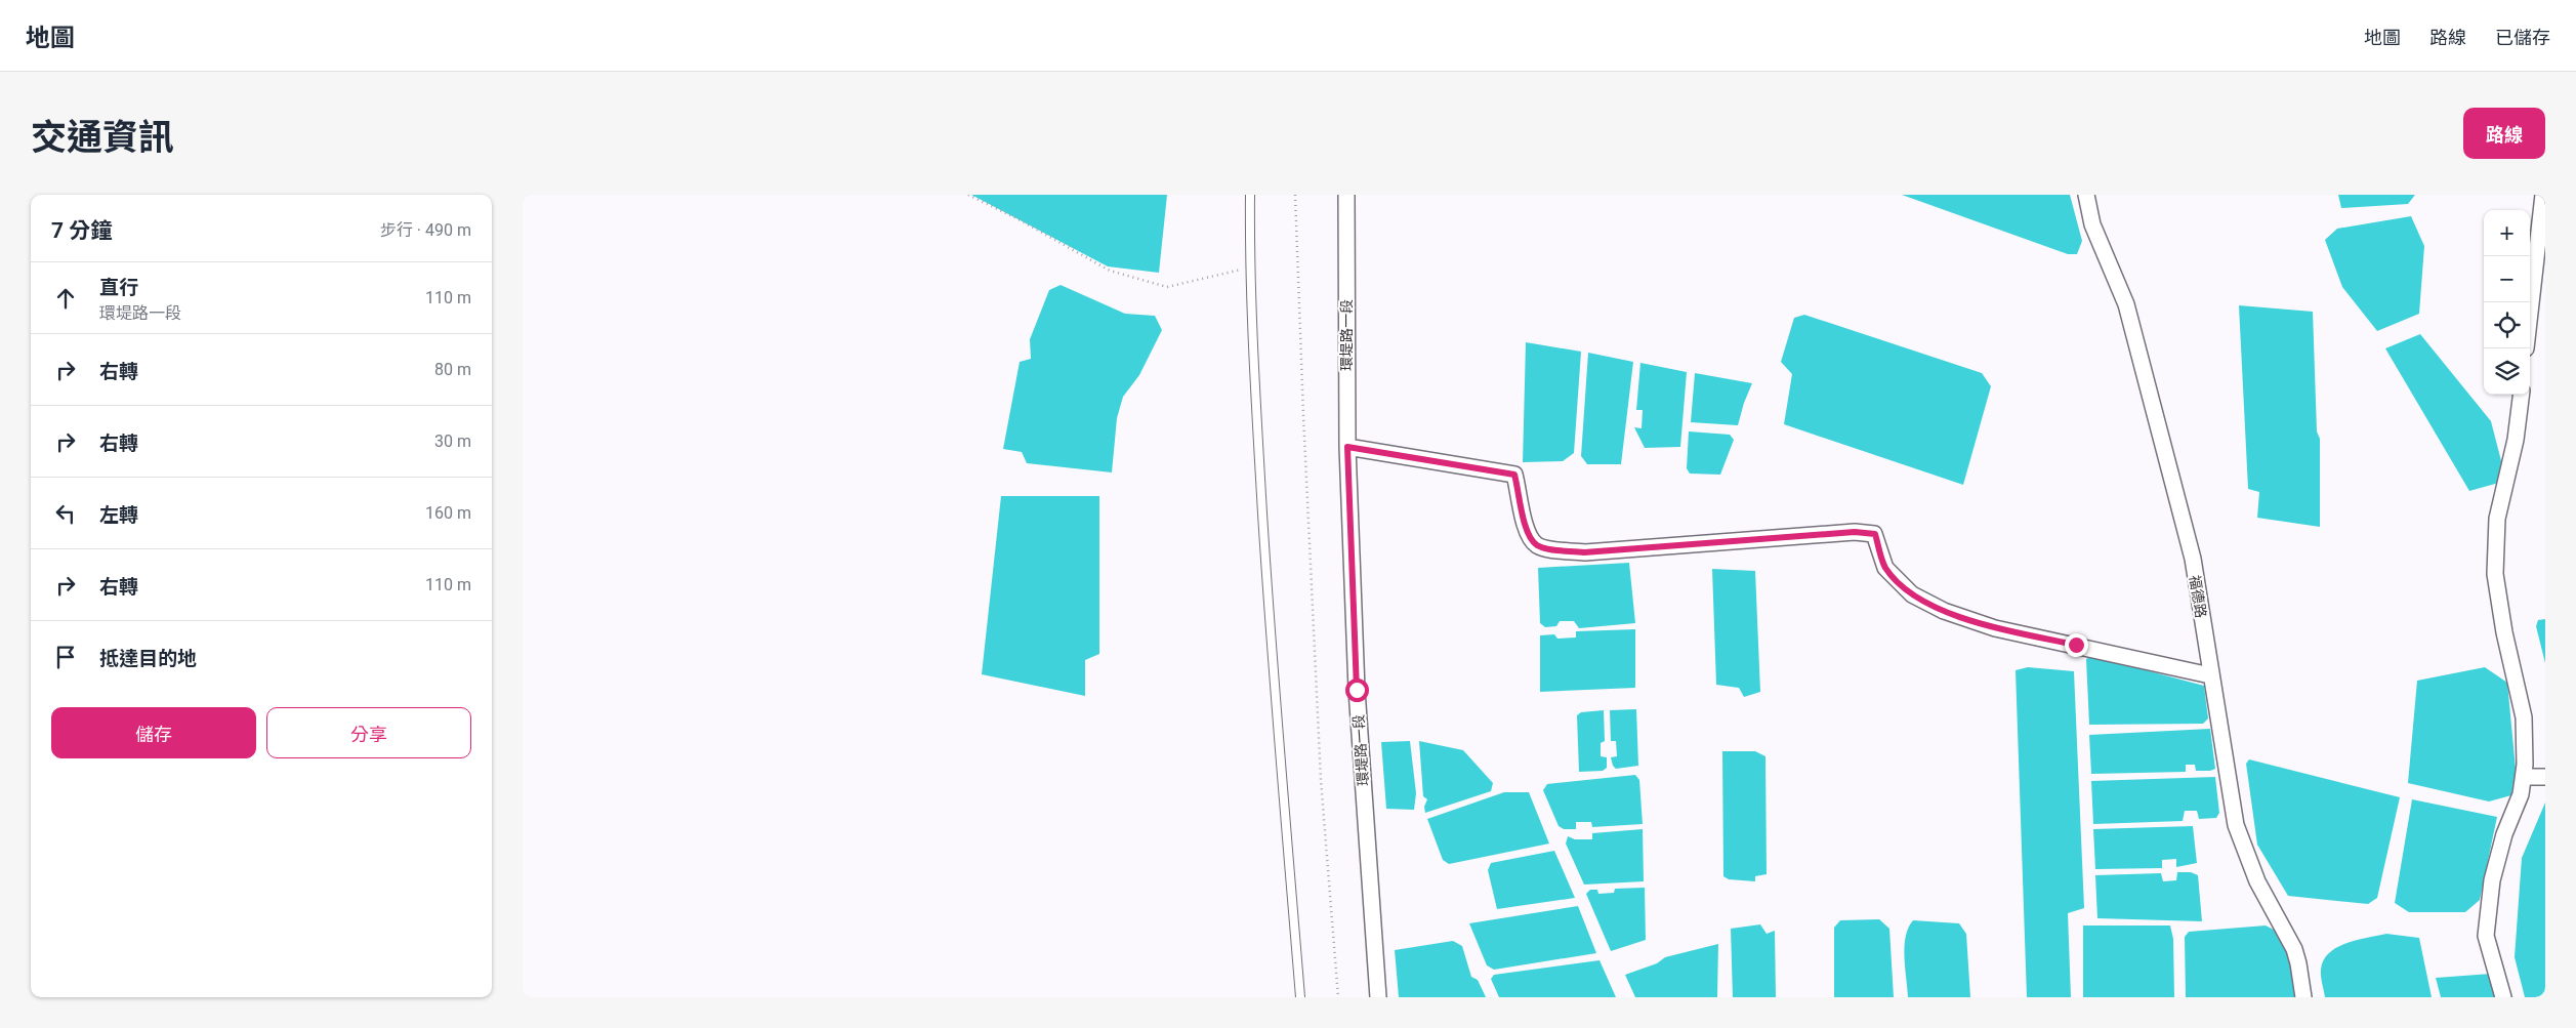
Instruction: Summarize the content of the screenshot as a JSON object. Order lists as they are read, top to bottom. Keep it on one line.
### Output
{"streets":{"street":["環堤路一段","福德路"]},"page":{"header":"地圖","nav":["地圖","路線","已儲存"],"title":"交通資訊","buttons":["路線",["儲存","分享"]],"heading":["7 分鐘","步行 · 490 m"],"map_buttons":["+","−"],"list":[["直行","環堤路一段","110 m"],["右轉","80 m"],["右轉","30 m"],["左轉","160 m"],["右轉","110 m"],"抵達目的地"]}}
